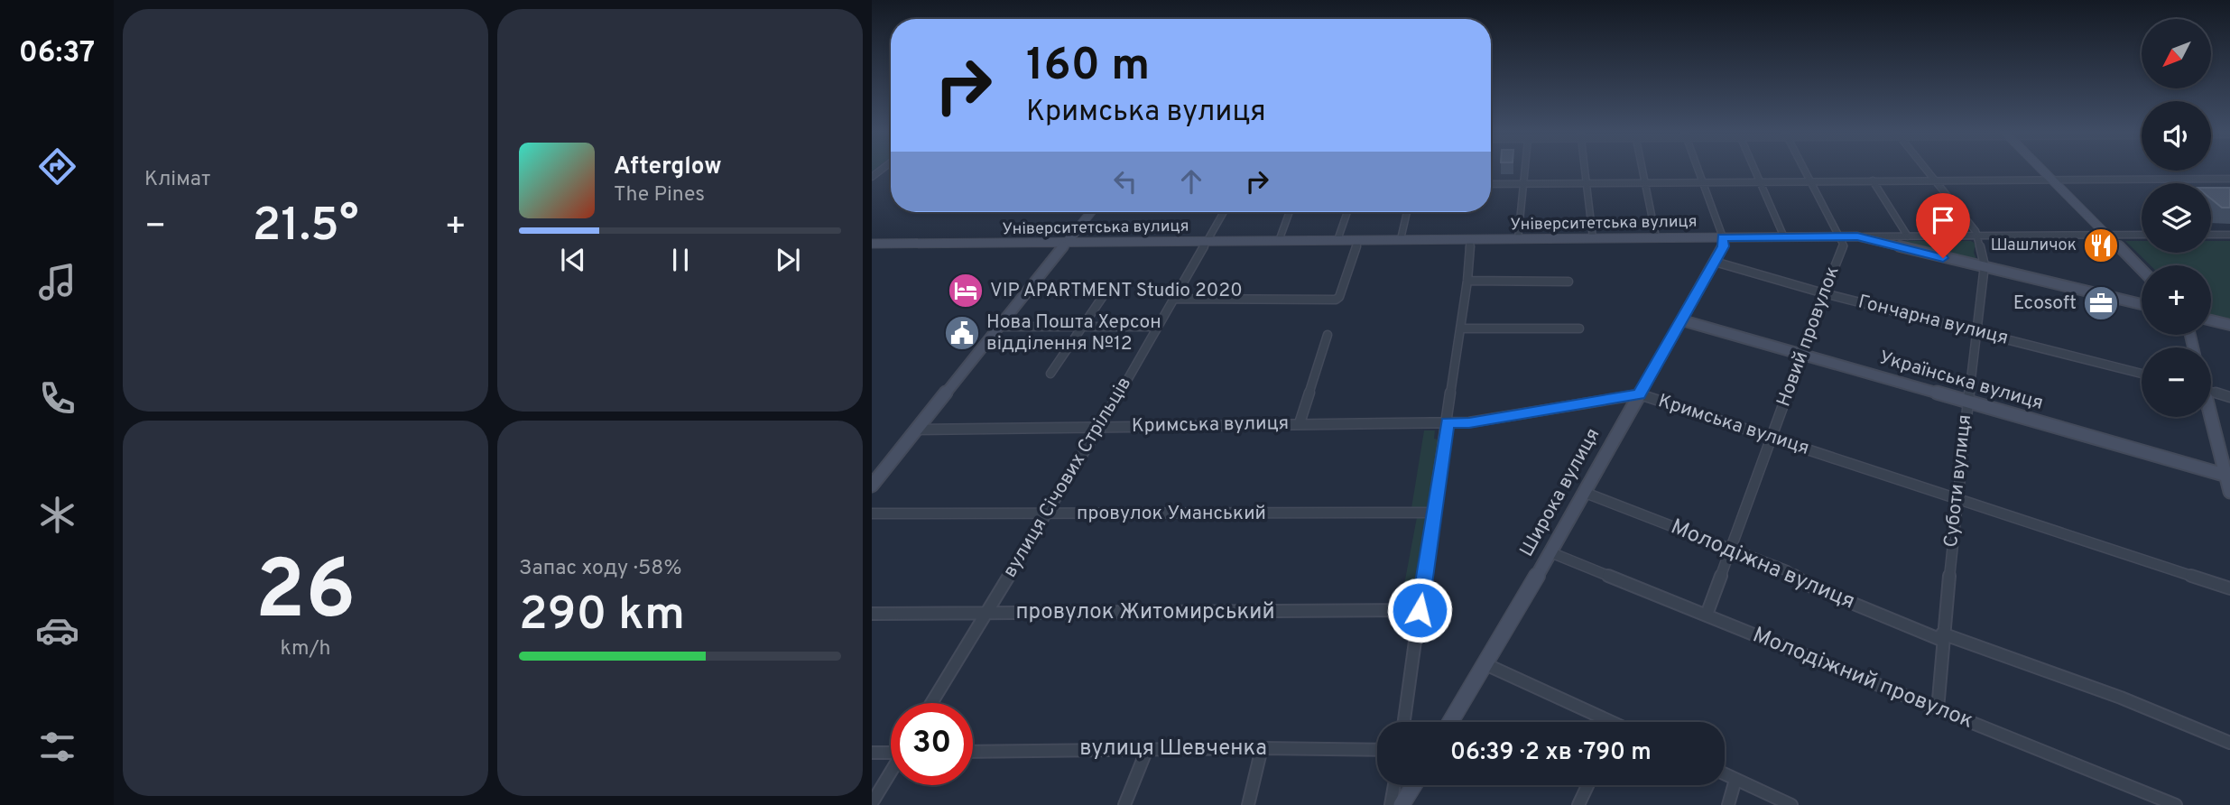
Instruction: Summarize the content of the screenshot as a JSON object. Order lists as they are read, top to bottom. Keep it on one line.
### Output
{"streets":{"street":["Університетська вулиця","Гончарна вулиця","Новий провулок","Українська вулиця","Кримська вулиця","вулиця Січових Стрільців","Суботи вулиця","Широка вулиця","провулок Уманський","Молодіжна вулиця","провулок Житомирський","Молодіжний провулок","вулиця Шевченка"]},"crossings":[["Університетська вулиця","Новий провулок"],["Університетська вулиця","вулиця Січових Стрільців"],["Університетська вулиця","Суботи вулиця"],["Університетська вулиця","Широка вулиця"],["Гончарна вулиця","Новий провулок"],["Гончарна вулиця","Суботи вулиця"],["Гончарна вулиця","Широка вулиця"],["Новий провулок","Українська вулиця"],["Новий провулок","Кримська вулиця"],["Новий провулок","Молодіжна вулиця"],["Новий провулок","Молодіжний провулок"],["Українська вулиця","Суботи вулиця"],["Українська вулиця","Широка вулиця"],["Кримська вулиця","вулиця Січових Стрільців"],["Кримська вулиця","Суботи вулиця"],["Кримська вулиця","Широка вулиця"],["вулиця Січових Стрільців","провулок Уманський"],["вулиця Січових Стрільців","провулок Житомирський"],["Суботи вулиця","Молодіжна вулиця"],["Суботи вулиця","Молодіжний провулок"],["Широка вулиця","Молодіжна вулиця"],["Широка вулиця","Молодіжний провулок"]],"places":{"restaurant":["Шашличок"],"hotel":["VIP APARTMENT Studio 2020"],"office":["Ecosoft"],"public building":["Нова Пошта Херсон відділення №12"]},"north":"bottom left","page":{"tabs":"06:37","tile":["Клімат",["26","km/h"],["Запас ходу · 58%","290 km"]],"map_buttons":["+","−"],"turn":["160 m","Кримська вулиця"],"song":["Afterglow","The Pines"],"heat":["−","21.5°","+"],"limit":"30","trip":"06:39 · 2 хв · 790 m"}}
